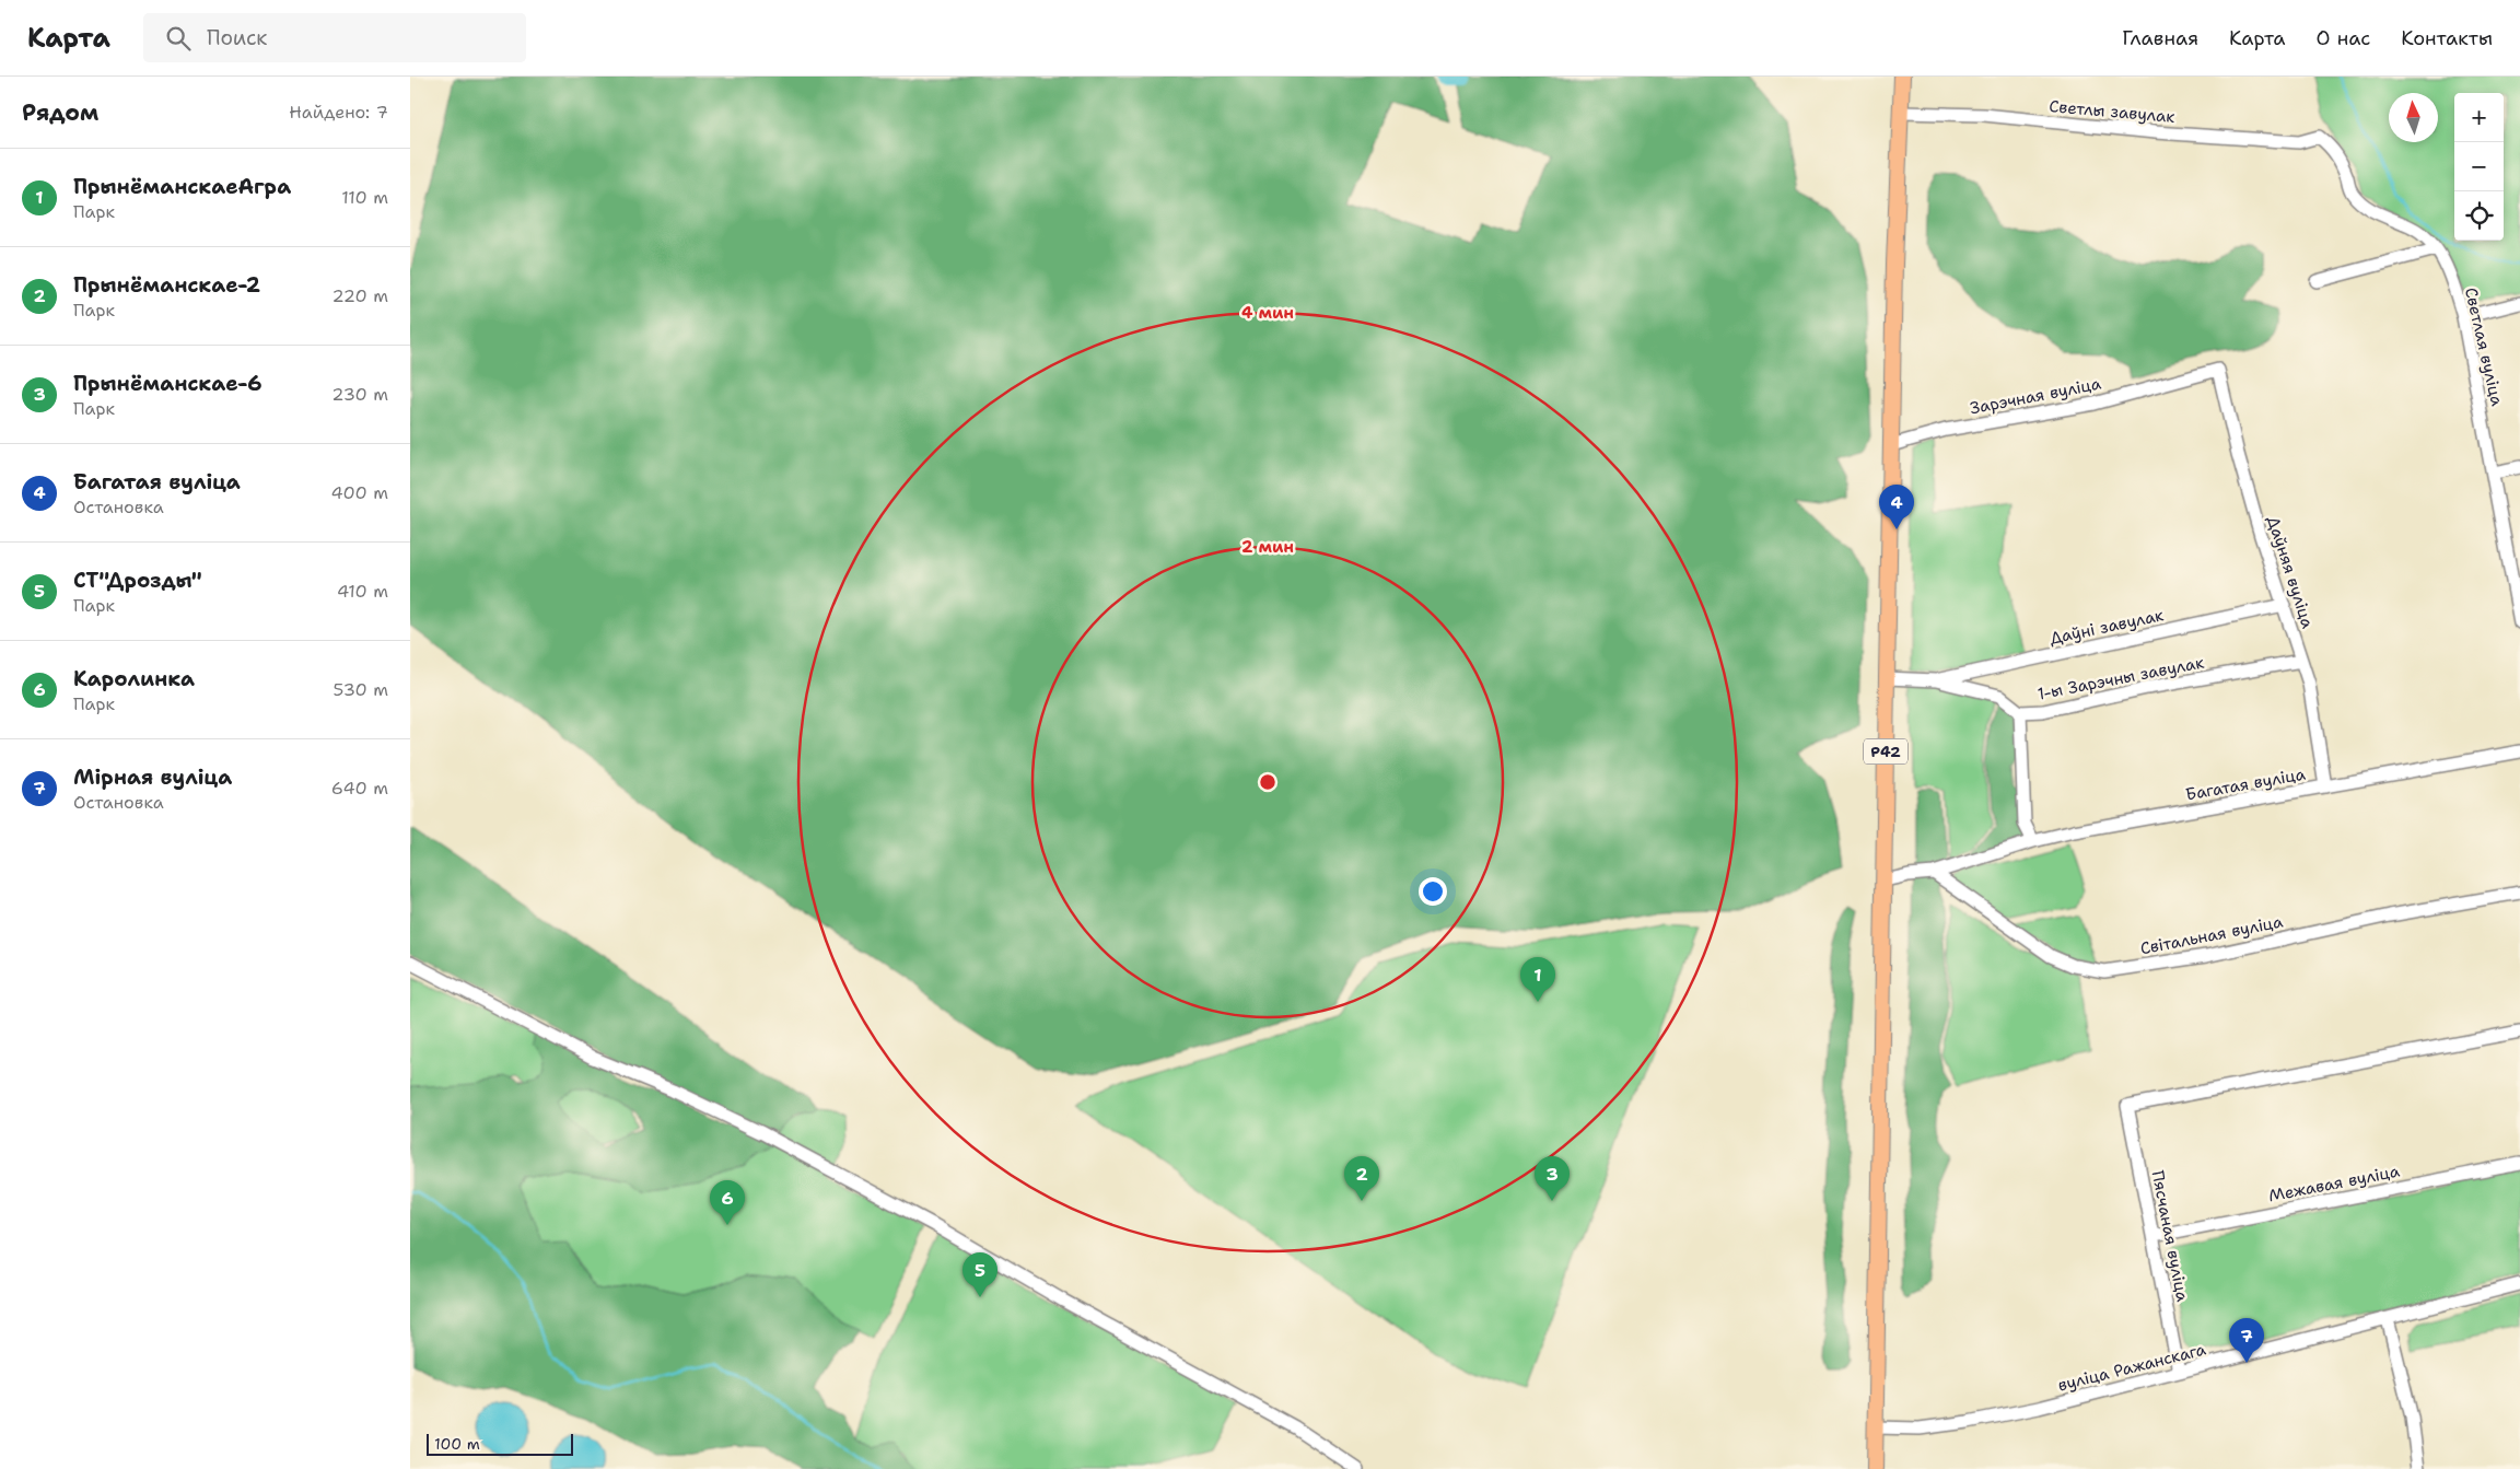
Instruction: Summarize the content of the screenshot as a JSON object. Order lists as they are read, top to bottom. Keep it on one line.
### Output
{"streets":{"main road":["Р42"],"street":["Светлы завулак","Светлая вуліца","Зарэчная вуліца","Даўняя вуліца","Даўні завулак","1-ы Зарэчны завулак","Багатая вуліца","Світальная вуліца","Межавая вуліца","Пясчаная вуліца","вуліца Ражанскага"]},"crossings":[["Светлы завулак","Светлая вуліца"],["Светлы завулак","Р42"],["Зарэчная вуліца","Даўняя вуліца"],["Зарэчная вуліца","Р42"],["Даўняя вуліца","Даўні завулак"],["Даўняя вуліца","1-ы Зарэчны завулак"],["Даўняя вуліца","Багатая вуліца"],["Даўні завулак","1-ы Зарэчны завулак"],["1-ы Зарэчны завулак","Р42"],["Р42","Багатая вуліца"],["Р42","вуліца Ражанскага"],["Багатая вуліца","Світальная вуліца"],["Межавая вуліца","Пясчаная вуліца"],["Пясчаная вуліца","вуліца Ражанскага"]],"scale_bar":"100 m","north":"top","page":{"header":"Карта","search":"Поиск","nav":["Главная","Карта","О нас","Контакты"],"heading":["Рядом","Найдено: 7"],"map_buttons":["+","−"],"list":[{"mark":"1","name":"ПрынёманскаеАгра","note":"Парк","value":"110 m"},{"mark":"2","name":"Прынёманскае-2","note":"Парк","value":"220 m"},{"mark":"3","name":"Прынёманскае-6","note":"Парк","value":"230 m"},{"mark":"4","name":"Багатая вуліца","note":"Остановка","value":"400 m"},{"mark":"5","name":"СТ\"Дрозды\"","note":"Парк","value":"410 m"},{"mark":"6","name":"Каролинка","note":"Парк","value":"530 m"},{"mark":"7","name":"Мірная вуліца","note":"Остановка","value":"640 m"}],"pins":["4","1","2","3","6","5","7"],"scale":"100 m"},"rings":["4 мин","2 мин"]}
